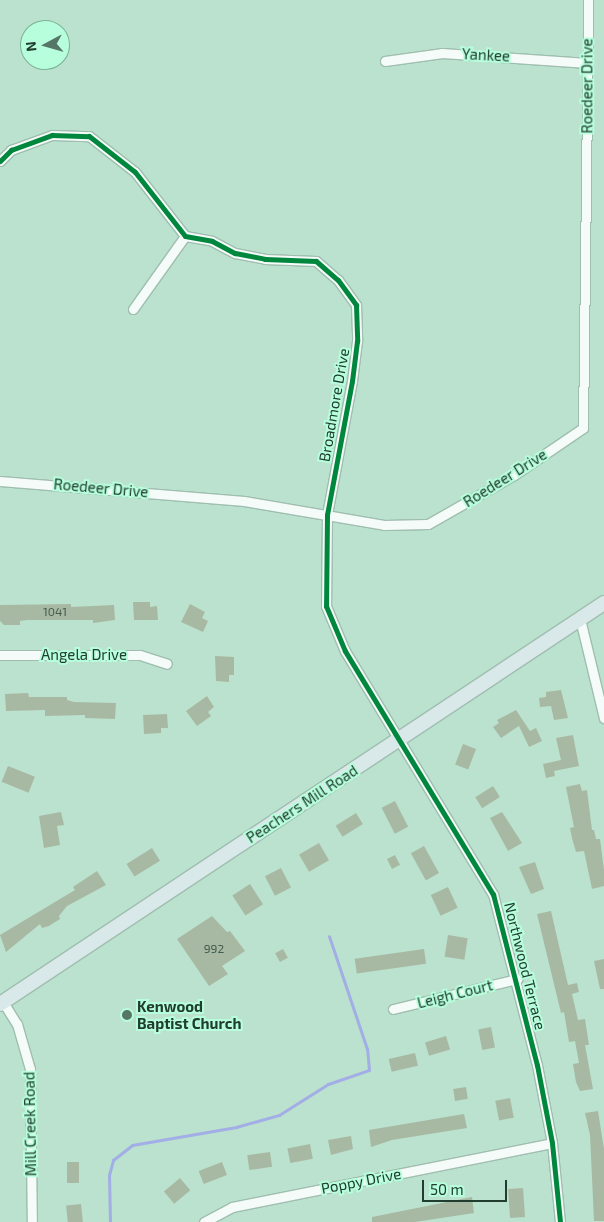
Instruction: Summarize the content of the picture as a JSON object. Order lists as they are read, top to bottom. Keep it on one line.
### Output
{"streets":{"main road":["Peachers Mill Road"],"street":["Yankee","Roedeer Drive","Broadmore Drive","Angela Drive","Northwood Terrace","Leigh Court","Mill Creek Road","Poppy Drive"]},"crossings":[["Yankee","Roedeer Drive"],["Roedeer Drive","Broadmore Drive"],["Broadmore Drive","Peachers Mill Road"],["Broadmore Drive","Northwood Terrace"],["Peachers Mill Road","Northwood Terrace"],["Peachers Mill Road","Mill Creek Road"],["Northwood Terrace","Leigh Court"],["Northwood Terrace","Poppy Drive"]],"places":["Kenwood Baptist Church"],"house_numbers":["1041","992"],"scale_bar":"50 m","north":"left"}
